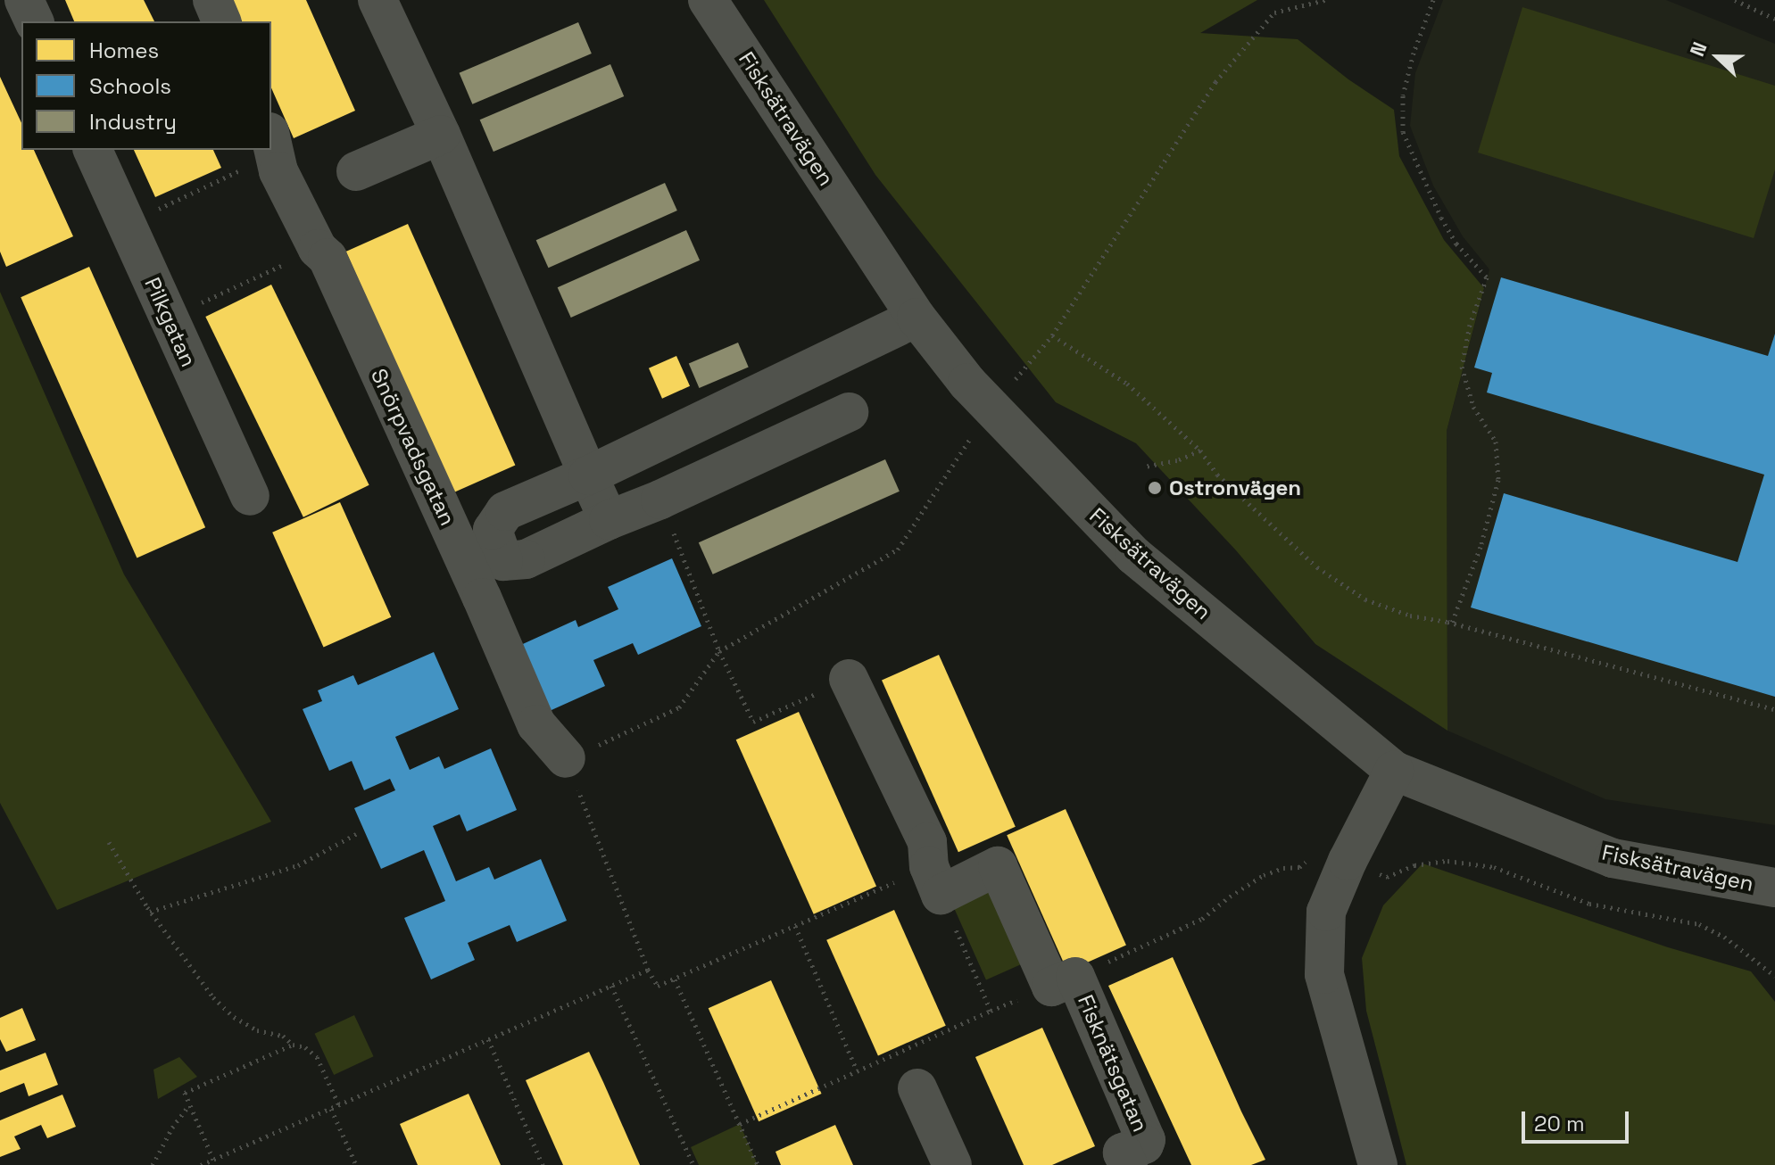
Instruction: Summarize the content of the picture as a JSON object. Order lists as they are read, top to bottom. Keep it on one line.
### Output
{"streets":{"street":["Fisksätravägen","Pilkgatan","Snörpvadsgatan","Fisknätsgatan"]},"places":["Ostronvägen"],"legend":["Homes","Schools","Industry"],"scale_bar":"20 m","north":"left"}
